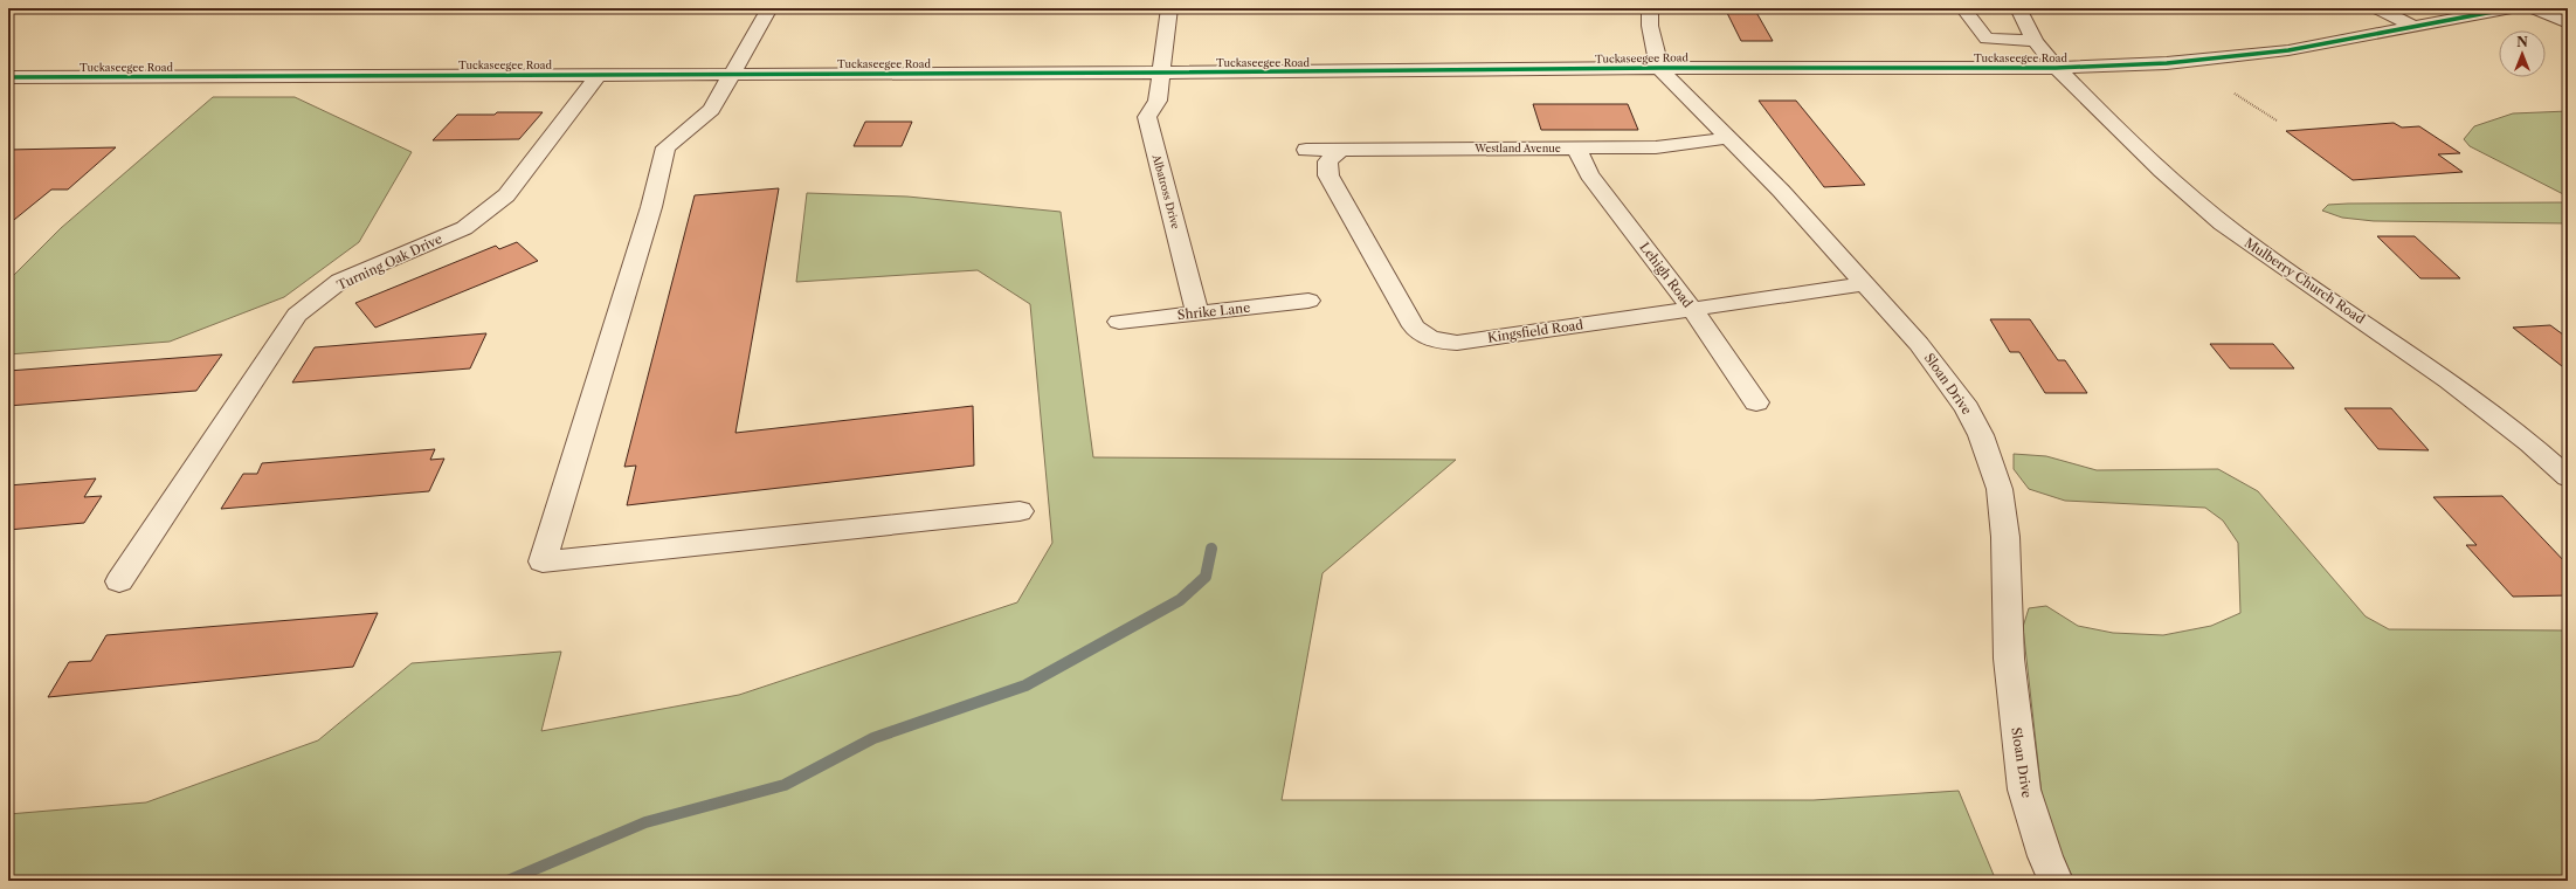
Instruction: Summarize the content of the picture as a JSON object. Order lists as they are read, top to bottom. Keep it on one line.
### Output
{"streets":{"street":["Tuckaseegee Road","Westland Avenue","Albatross Drive","Turning Oak Drive","Lehigh Road","Mulberry Church Road","Shrike Lane","Kingsfield Road","Sloan Drive"]},"crossings":[["Tuckaseegee Road","Albatross Drive"],["Tuckaseegee Road","Turning Oak Drive"],["Tuckaseegee Road","Mulberry Church Road"],["Tuckaseegee Road","Sloan Drive"],["Westland Avenue","Lehigh Road"],["Westland Avenue","Kingsfield Road"],["Westland Avenue","Sloan Drive"],["Albatross Drive","Shrike Lane"],["Lehigh Road","Kingsfield Road"],["Kingsfield Road","Sloan Drive"]],"north":"top"}
